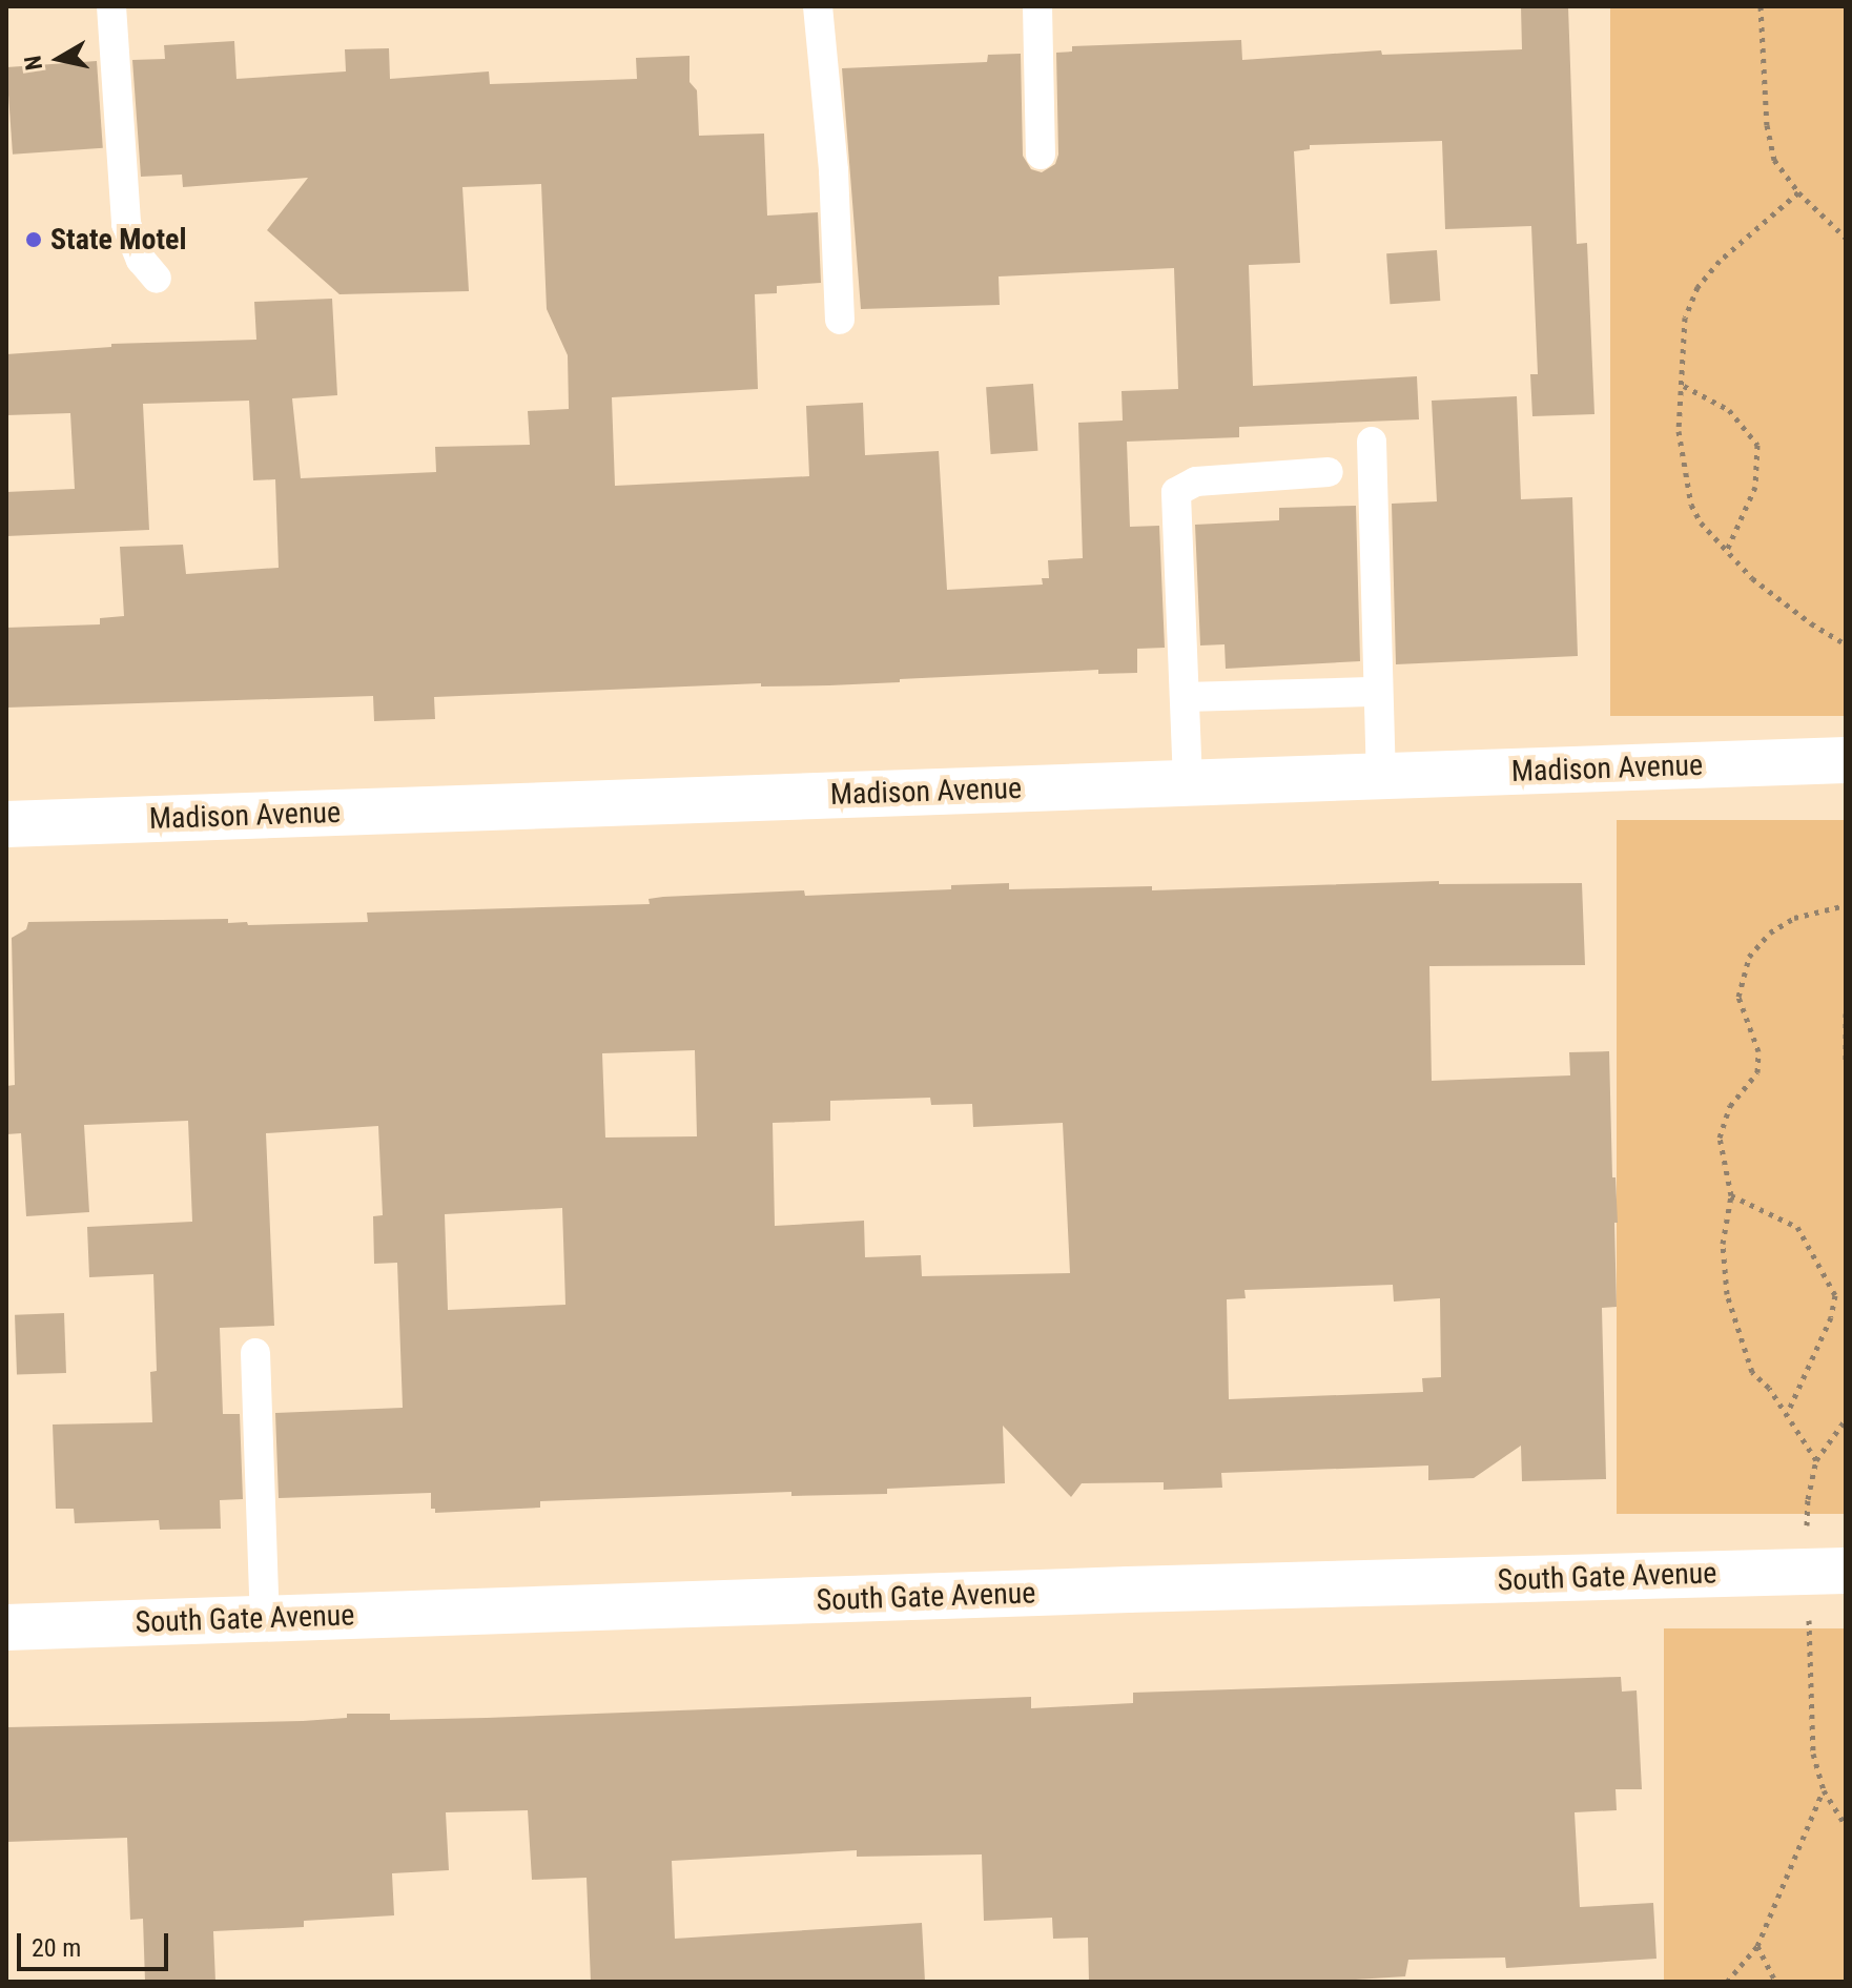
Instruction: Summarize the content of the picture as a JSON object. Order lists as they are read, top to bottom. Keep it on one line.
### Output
{"streets":{"street":["Madison Avenue","South Gate Avenue"]},"places":["State Motel"],"scale_bar":"20 m","north":"left"}
